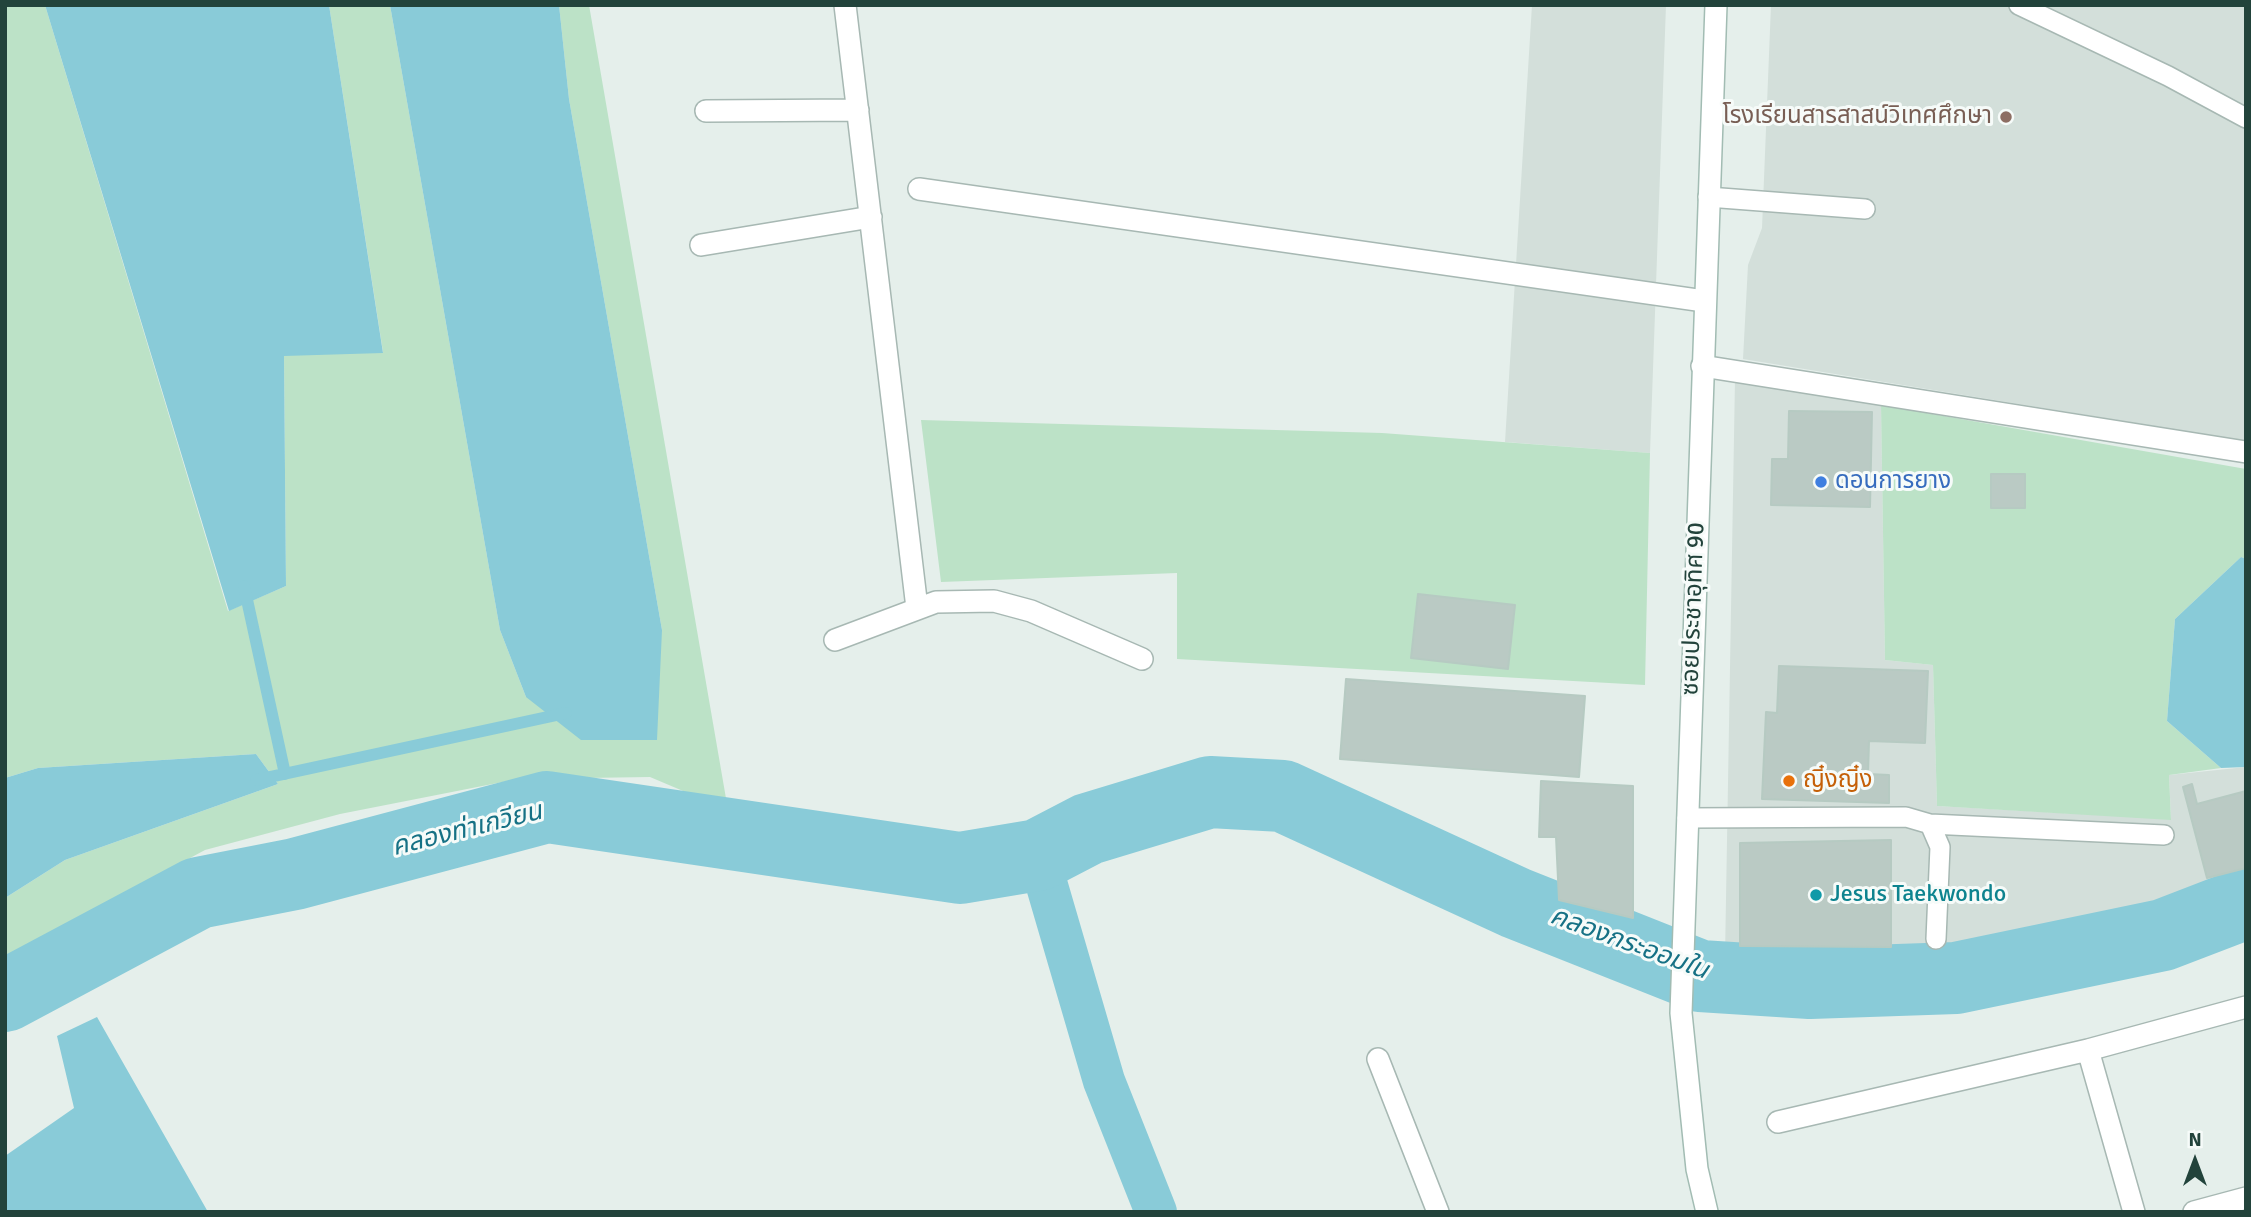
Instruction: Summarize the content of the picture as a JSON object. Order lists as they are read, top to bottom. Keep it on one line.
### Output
{"streets":{"street":["ซอยประชาอุทิศ 90"]},"water":["คลองท่าเกวียน","คลองกระออมใน"],"places":["โรงเรียนสารสาสน์วิเทศศึกษา","ดอนการยาง","ญิ๋งญิ๋ง","Jesus Taekwondo"],"north":"top"}
